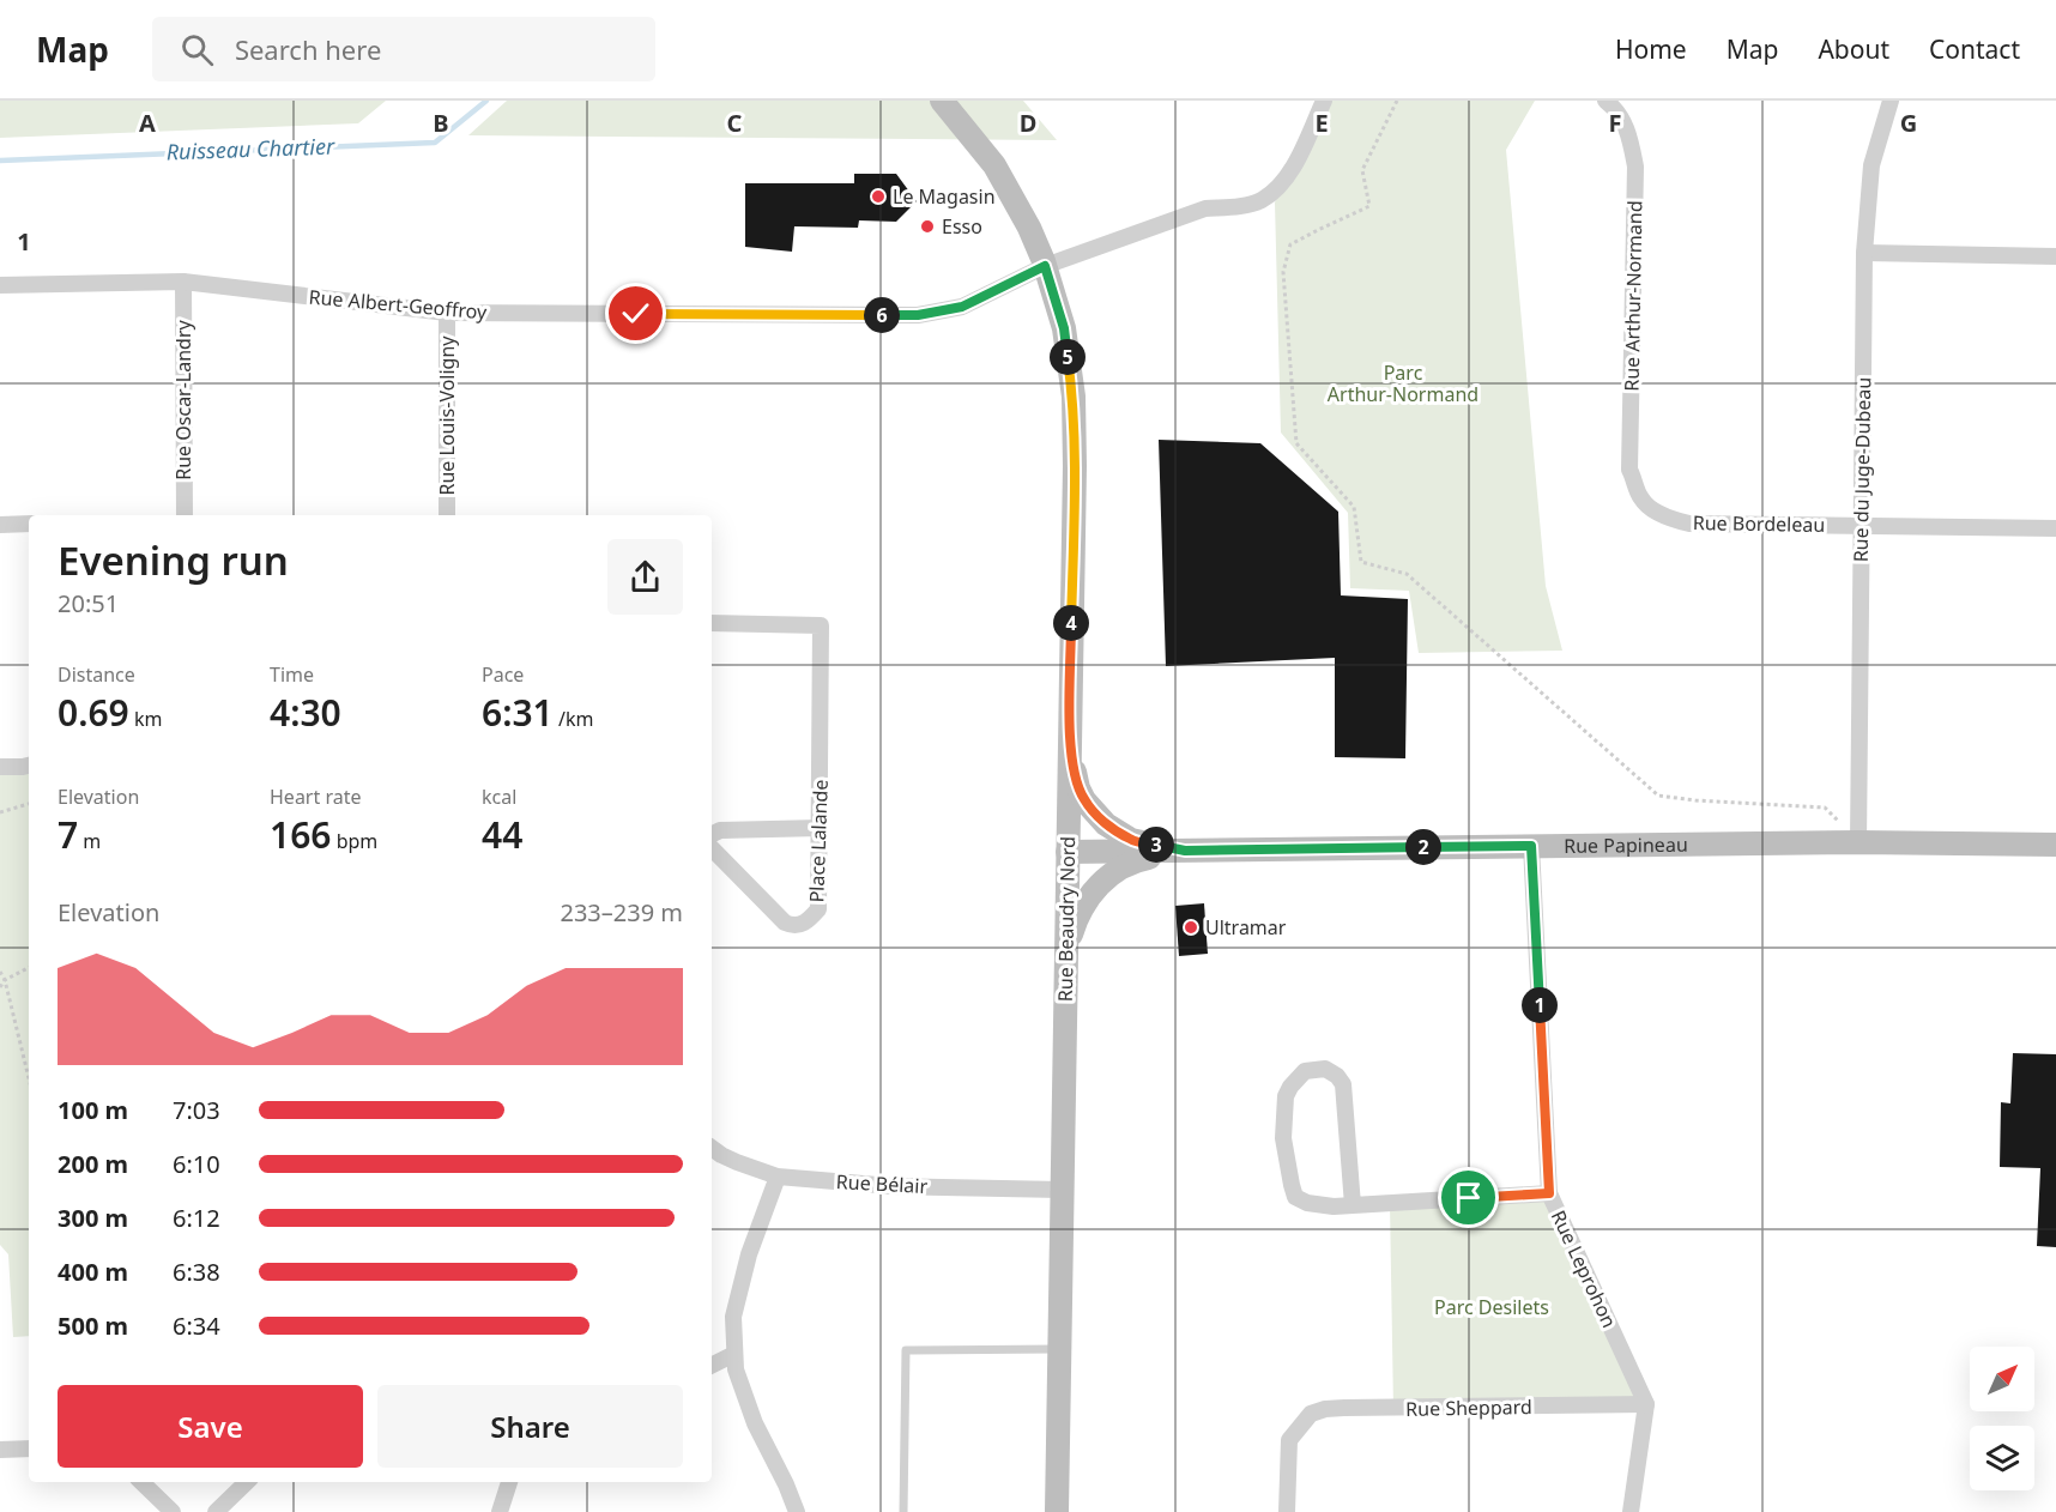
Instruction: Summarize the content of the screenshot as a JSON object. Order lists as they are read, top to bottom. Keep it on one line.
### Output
{"streets":{"main road":["Rue Papineau","Rue Beaudry Nord"],"street":["Rue Arthur-Normand","Rue Albert-Geoffroy","Rue Oscar-Landry","Rue Louis-Voligny","Rue du Juge-Dubeau","Rue Bordeleau","Place Lalande","Rue Bélair","Rue Leprohon","Rue Sheppard"]},"crossings":[["Rue Arthur-Normand","Rue Bordeleau"],["Rue Albert-Geoffroy","Rue Oscar-Landry"],["Rue Albert-Geoffroy","Rue Louis-Voligny"],["Rue Albert-Geoffroy","Rue Beaudry Nord"],["Rue du Juge-Dubeau","Rue Bordeleau"],["Rue du Juge-Dubeau","Rue Papineau"],["Rue Papineau","Rue Beaudry Nord"],["Rue Papineau","Rue Leprohon"],["Rue Beaudry Nord","Rue Bélair"],["Rue Leprohon","Rue Sheppard"]],"water":["Ruisseau Chartier"],"parks":["Parc Arthur-Normand","Parc Desilets"],"places":["Le Magasin","Esso","Ultramar"],"north":"top right","page":{"header":"Map","search":"Search here","nav":["Home","Map","About","Contact"],"pins":["6","5","4","3","2","1"],"heading":["Evening run","20:51"],"stats":[["Distance","0.69 km"],["Time","4:30"],["Pace","6:31 /km"],["Elevation","7 m"],["Heart rate","166 bpm"],["kcal","44"]],"chart":["Elevation","233–239 m"],"list":[{"name":"100 m","note":"7:03"},{"name":"200 m","note":"6:10"},{"name":"300 m","note":"6:12"},{"name":"400 m","note":"6:38"},{"name":"500 m","note":"6:34"}],"buttons":["Save","Share"]},"grid":{"columns":["A","B","C","D","E","F","G"],"rows":["1"]}}
